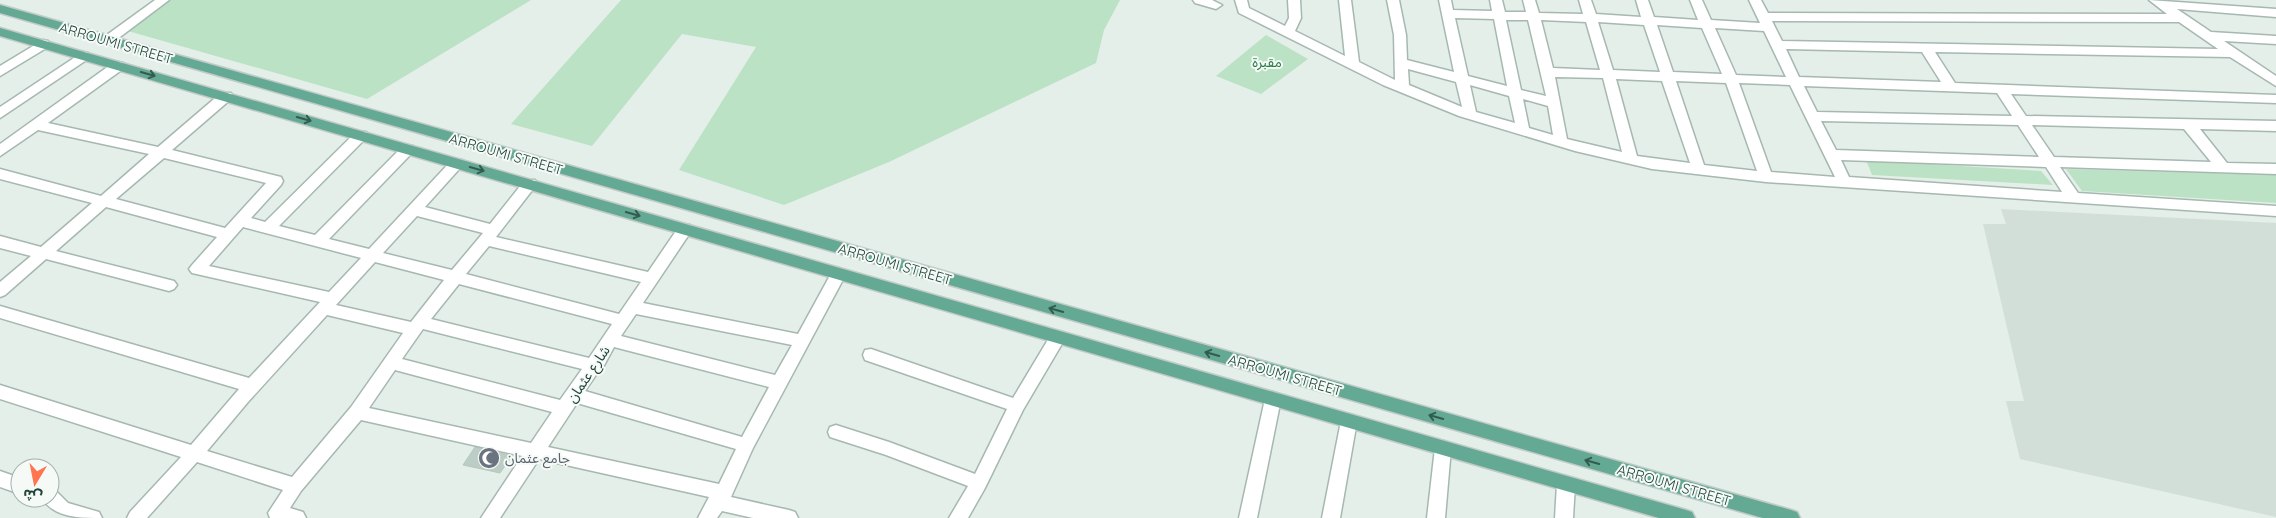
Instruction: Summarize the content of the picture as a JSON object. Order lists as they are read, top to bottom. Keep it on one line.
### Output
{"streets":{"main road":["ARROUMI STREET"],"street":["شارع عثمان"]},"crossings":[["ARROUMI STREET","شارع عثمان"]],"parks":["مقبرة"],"places":{"mosque":["جامع عثمان"]},"north":"bottom"}
